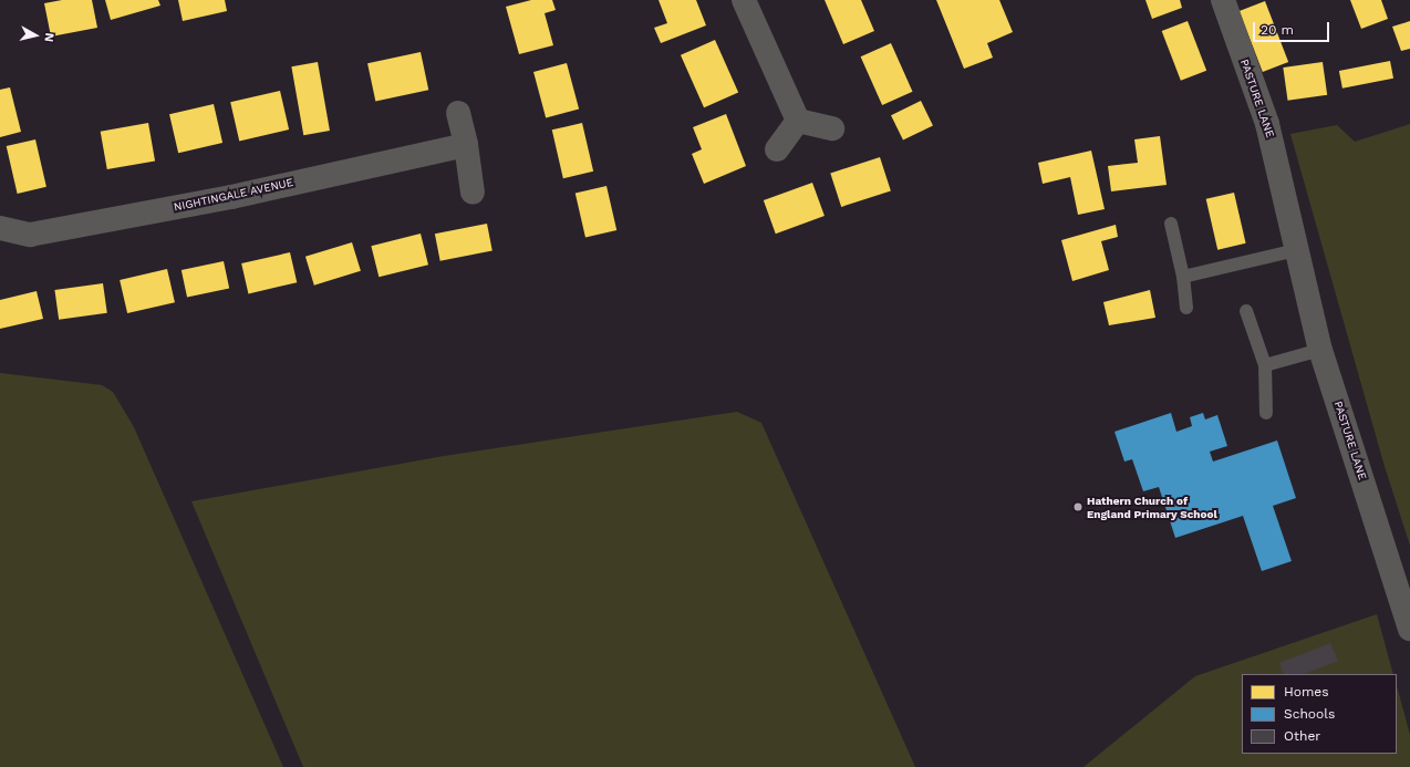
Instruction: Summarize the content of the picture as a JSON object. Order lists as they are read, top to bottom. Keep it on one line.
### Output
{"streets":{"street":["PASTURE LANE","NIGHTINGALE AVENUE"]},"places":["Hathern Church of England Primary School"],"legend":["Homes","Schools","Other"],"scale_bar":"20 m","north":"right"}
